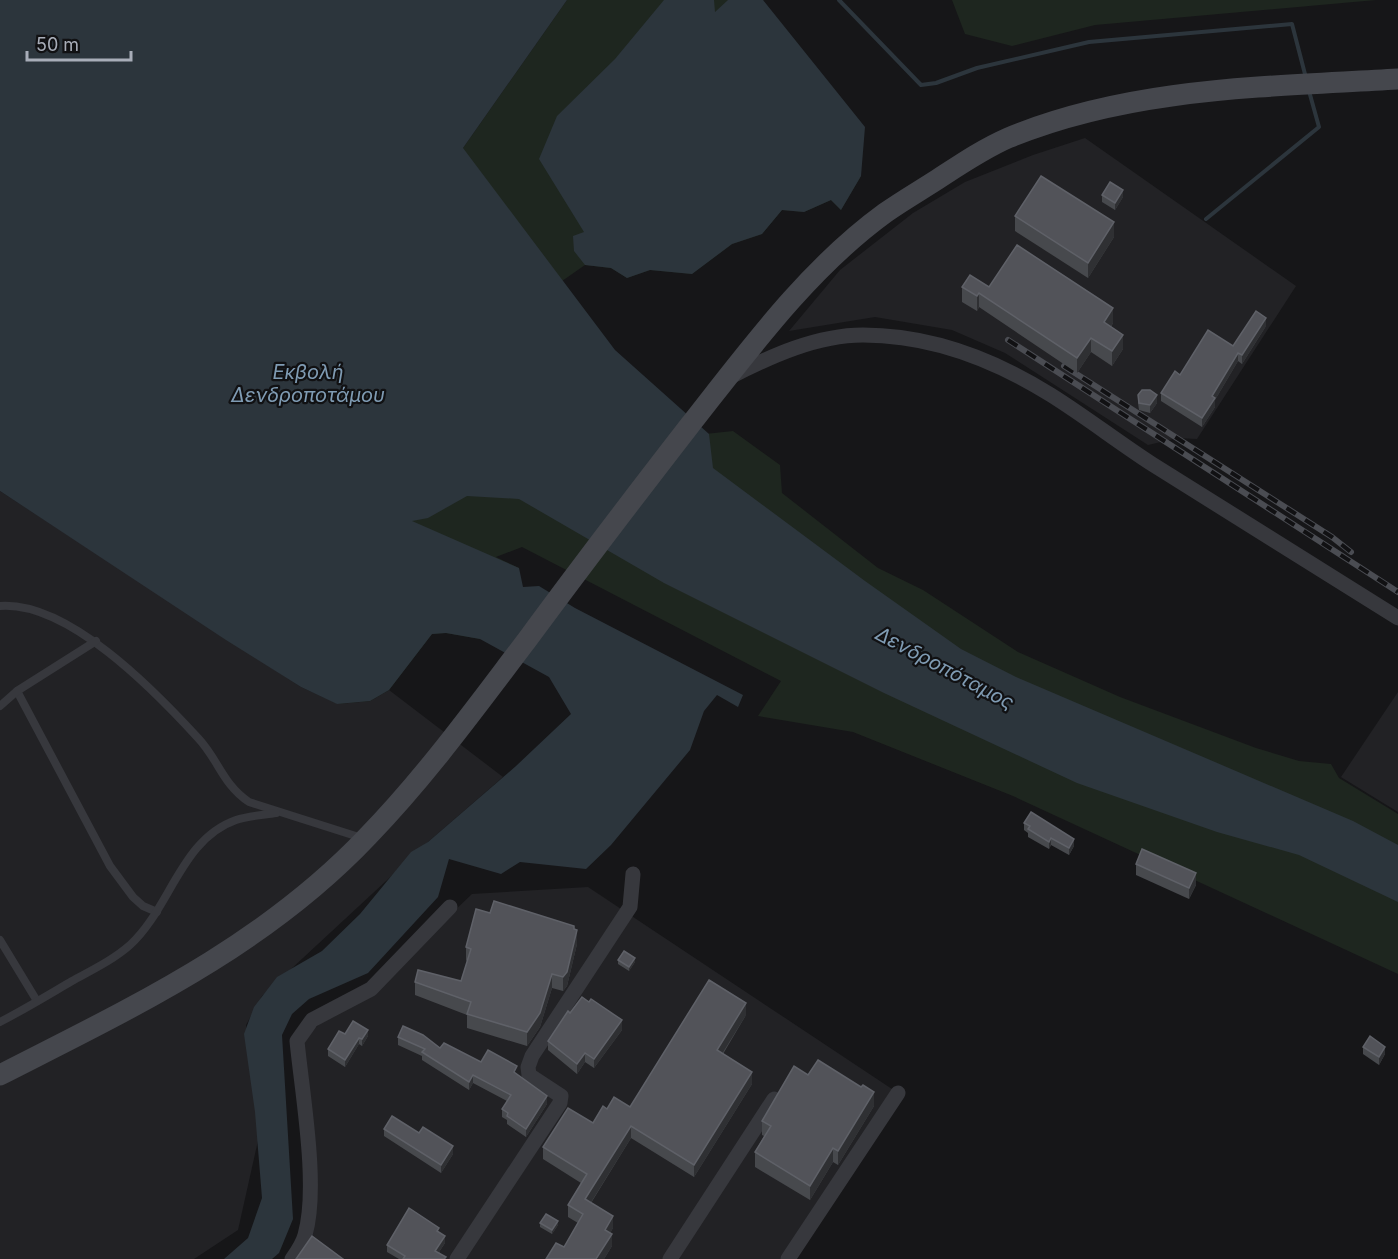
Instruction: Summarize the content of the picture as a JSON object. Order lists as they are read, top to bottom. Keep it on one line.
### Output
{"water":["Εκβολή Δενδροποτάμου","Δενδροπόταμος"],"scale_bar":"50 m"}
